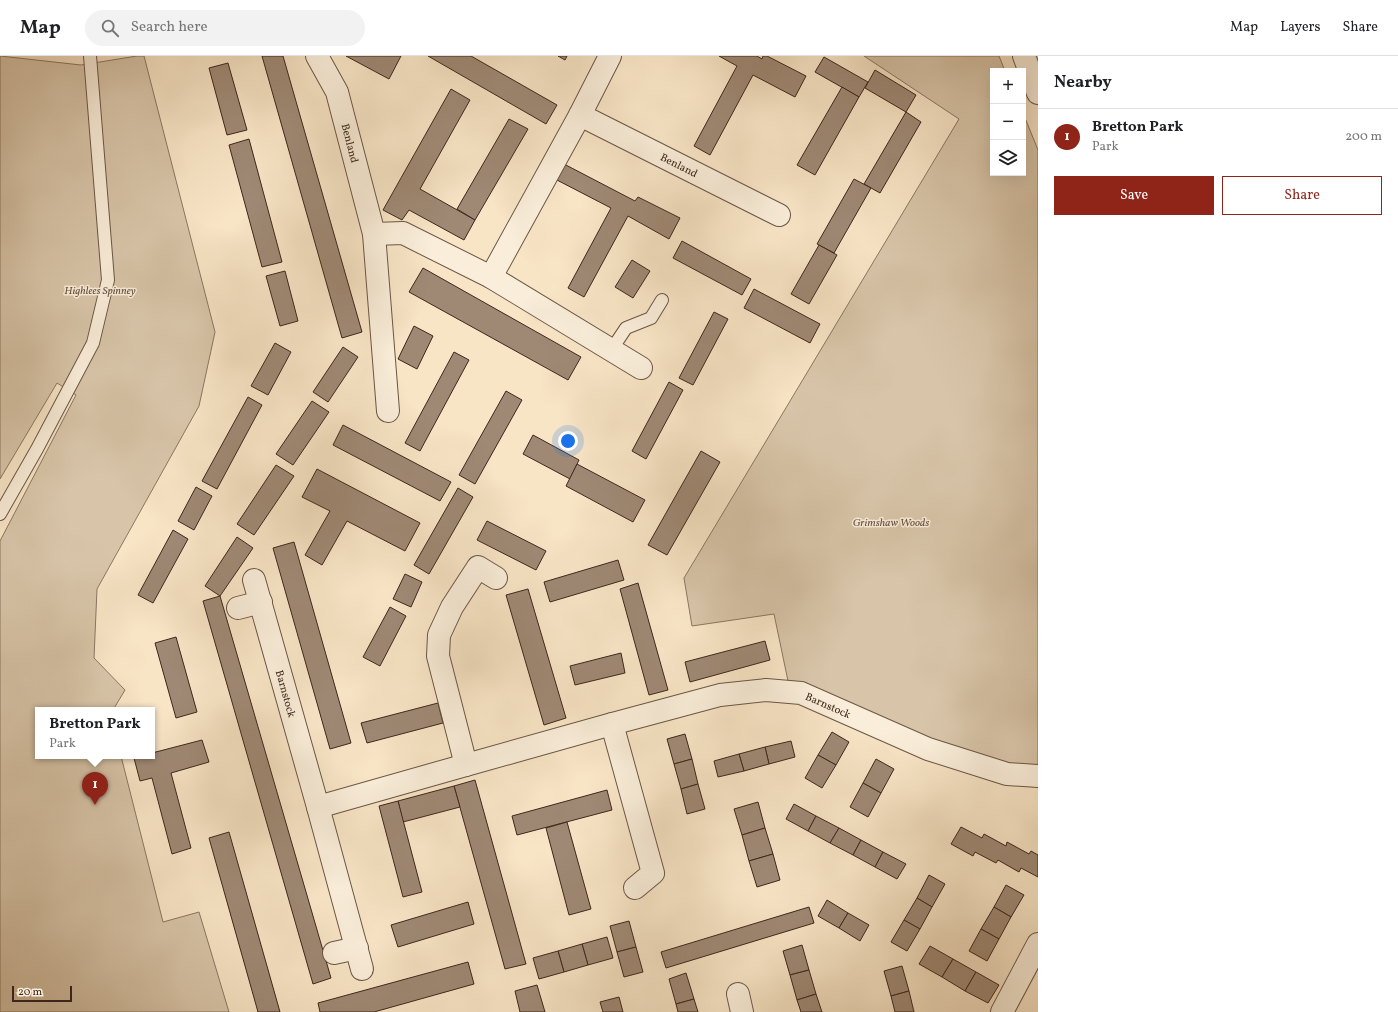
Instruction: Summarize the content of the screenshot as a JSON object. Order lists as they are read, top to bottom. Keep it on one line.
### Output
{"streets":{"street":["Benland","Barnstock"]},"parks":["Highlees Spinney","Grimshaw Woods"],"scale_bar":"20 m","page":{"header":"Map","search":"Search here","nav":["Map","Layers","Share"],"heading":"Nearby","map_buttons":["+","−"],"list":[{"mark":"1","name":"Bretton Park","note":"Park","value":"200 m"}],"buttons":["Save","Share"],"popup":["Bretton Park","Park"],"pins":"1","scale":"20 m"}}
